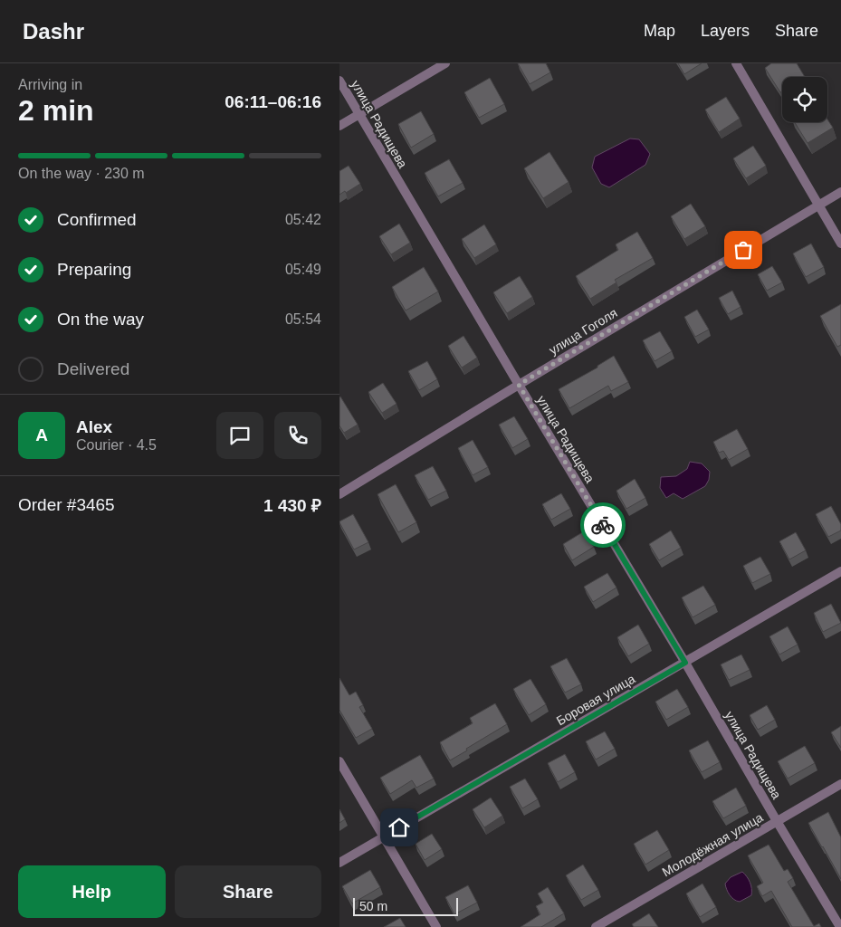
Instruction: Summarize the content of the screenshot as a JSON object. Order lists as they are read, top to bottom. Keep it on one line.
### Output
{"streets":{"street":["улица Радищева","улица Гоголя","Боровая улица","Молодёжная улица"]},"crossings":[["улица Радищева","улица Гоголя"],["улица Радищева","Боровая улица"],["улица Радищева","Молодёжная улица"]],"scale_bar":"50 m","page":{"header":"Dashr","nav":["Map","Layers","Share"],"heading":["2 min","Arriving in","06:11–06:16"],"panel":["Alex","Courier · 4.5","Order #3465","1 430 ₽"],"bar":"On the way · 230 m","list":[["Confirmed","05:42"],["Preparing","05:49"],["On the way","05:54"],"Delivered"],"round":"A","buttons":["Help","Share"],"scale":"50 m"}}
